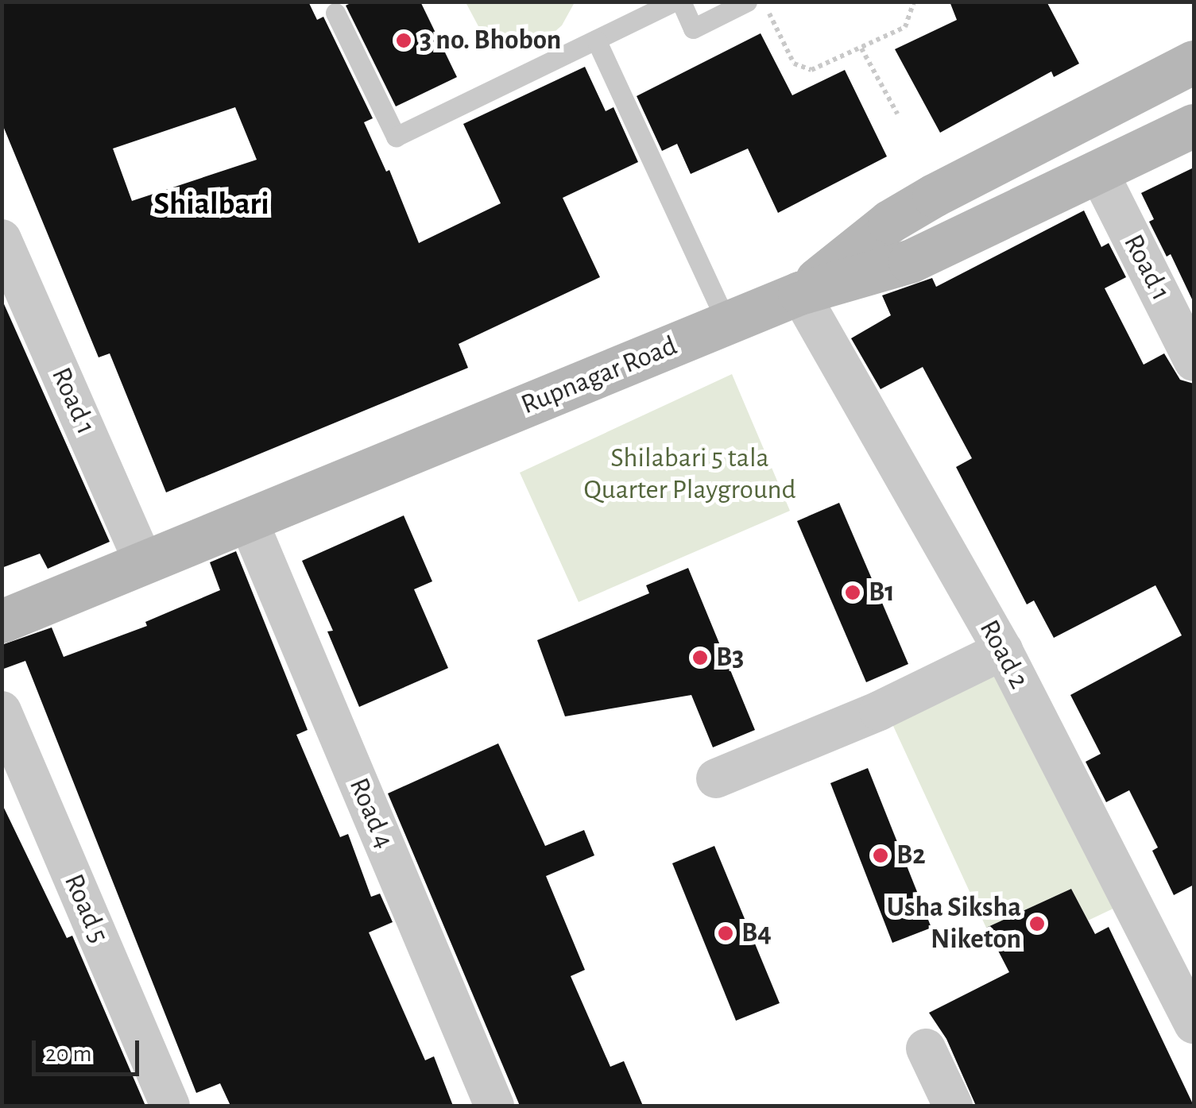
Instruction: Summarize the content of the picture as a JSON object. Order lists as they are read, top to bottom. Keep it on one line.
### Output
{"streets":{"street":["Road 1","Rupnagar Road","Road 2","Road 4","Road 5"]},"crossings":[["Road 1","Rupnagar Road"],["Rupnagar Road","Road 2"],["Rupnagar Road","Road 4"]],"districts":["Shialbari"],"parks":["Shilabari 5 tala Quarter Playground"],"places":["3 no. Bhobon","B1","B3","B2","Usha Siksha Niketon","B4"],"scale_bar":"20 m"}
